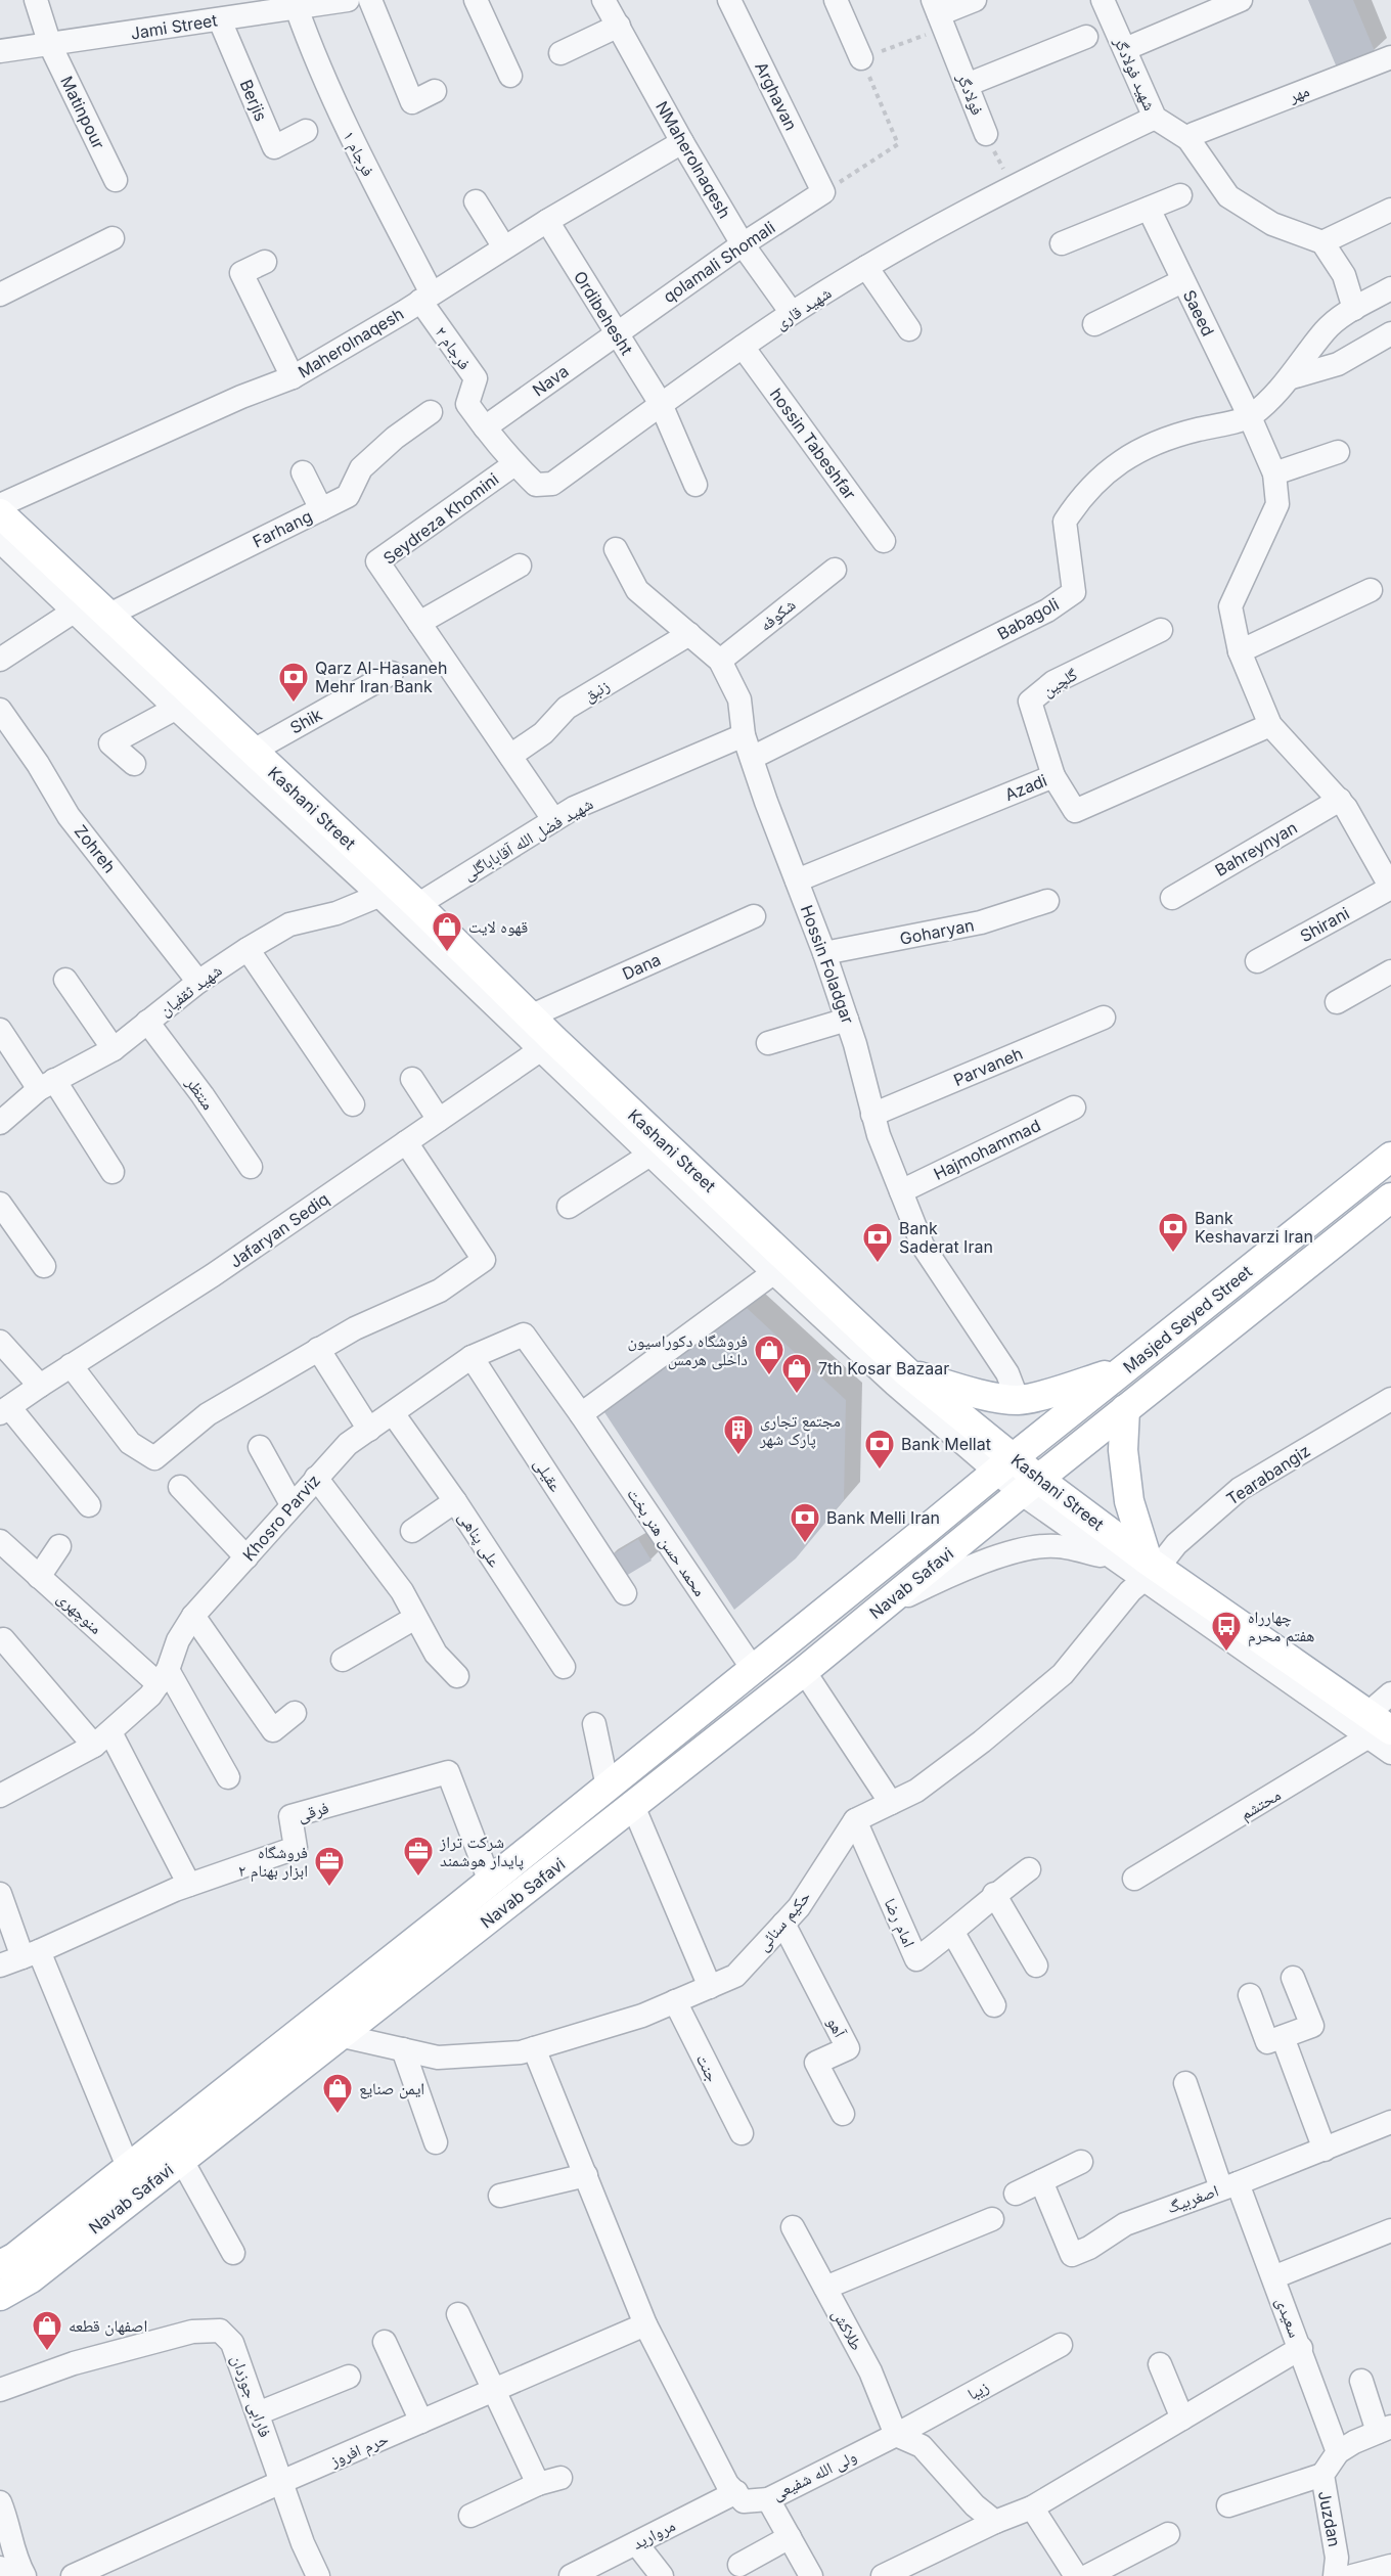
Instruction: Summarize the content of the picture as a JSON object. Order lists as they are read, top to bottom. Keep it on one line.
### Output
{"streets":{"main road":["Kashani Street","Masjed Seyed Street","Navab Safavi"],"street":["Jami Street","شهید فولادگر","مهر","فولادگر","Arghavan","Berjis","Matinpour","فرجام ۱","NMaherolnaqesh","qolamali Shomali","شهید قاری","Ordibehesht","Saeed","Maherolnaqesh","فرجام ۲","Nava","hossin Tabeshfar","Seydreza Khomini","Farhang","شکوفه","Babagoli","گلچین","زنبق","Shik","Azadi","شهید فضل الله آقاباباگلی","Zohreh","Bahreynyan","Shirani","Goharyan","Hossin Foladgar","Dana","شهید ثقفیان","Parvaneh","منتظر","Hajmohammad","Jafaryan Sediq","عقیلی","Tearabangiz","Khosro Parviz","علی پناهی","محمد حسن هنر بخت","منوچهری","محتشم","فرقی","حکیم سنائی","امام رضا","آهو","جنت","اصغربیگ","سعیدی","طلاکش","زیبا","فارابی جوزدان","حرم افروز","ولی الله شفیعی","Juzdan","مروارید"]},"crossings":[["Jami Street","Berjis"],["Jami Street","Matinpour"],["Jami Street","فرجام ۱"],["شهید فولادگر","مهر"],["شهید فولادگر","شهید قاری"],["فولادگر","شهید قاری"],["Arghavan","qolamali Shomali"],["فرجام ۱","Maherolnaqesh"],["فرجام ۱","فرجام ۲"],["NMaherolnaqesh","qolamali Shomali"],["NMaherolnaqesh","شهید قاری"],["NMaherolnaqesh","Maherolnaqesh"],["qolamali Shomali","Ordibehesht"],["qolamali Shomali","Nava"],["شهید قاری","Ordibehesht"],["شهید قاری","فرجام ۲"],["شهید قاری","Nava"],["شهید قاری","hossin Tabeshfar"],["شهید قاری","Seydreza Khomini"],["Ordibehesht","Maherolnaqesh"],["Ordibehesht","Nava"],["Saeed","Babagoli"],["Maherolnaqesh","فرجام ۲"],["فرجام ۲","Nava"],["Seydreza Khomini","زنبق"],["Seydreza Khomini","شهید فضل الله آقاباباگلی"],["Farhang","Kashani Street"],["شکوفه","Hossin Foladgar"],["Babagoli","Hossin Foladgar"],["گلچین","Azadi"],["زنبق","Hossin Foladgar"],["Shik","Kashani Street"],["Azadi","Hossin Foladgar"],["Kashani Street","شهید فضل الله آقاباباگلی"],["Kashani Street","Dana"],["Kashani Street","شهید ثقفیان"],["Kashani Street","Jafaryan Sediq"],["Kashani Street","Masjed Seyed Street"],["Kashani Street","Tearabangiz"],["Kashani Street","Navab Safavi"],["Kashani Street","محتشم"],["شهید فضل الله آقاباباگلی","Hossin Foladgar"],["شهید فضل الله آقاباباگلی","شهید ثقفیان"],["Zohreh","شهید ثقفیان"],["Goharyan","Hossin Foladgar"],["Hossin Foladgar","Parvaneh"],["Hossin Foladgar","Hajmohammad"],["شهید ثقفیان","منتظر"],["Masjed Seyed Street","Navab Safavi"],["عقیلی","Khosro Parviz"],["Khosro Parviz","علی پناهی"],["Khosro Parviz","محمد حسن هنر بخت"],["Khosro Parviz","منوچهری"],["محمد حسن هنر بخت","Navab Safavi"],["Navab Safavi","فرقی"],["Navab Safavi","حکیم سنائی"],["حکیم سنائی","امام رضا"],["حکیم سنائی","آهو"],["حکیم سنائی","جنت"],["اصغربیگ","سعیدی"],["سعیدی","Juzdan"],["طلاکش","زیبا"],["طلاکش","ولی الله شفیعی"],["زیبا","ولی الله شفیعی"],["فارابی جوزدان","حرم افروز"],["ولی الله شفیعی","مروارید"]],"places":{"bank":["Qarz Al-Hasaneh Mehr Iran Bank","Bank Keshavarzi Iran","Bank Saderat Iran","Bank Mellat","Bank Melli Iran"],"shop":["قهوه لایت","فروشگاه دکوراسیون داخلی هرمس","7th Kosar Bazaar","ایمن صنایع","اصفهان قطعه"],"building":["مجتمع تجاری پارک شهر"],"bus stop":["چهارراه هفتم محرم"],"office":["شرکت تراز پایدار هوشمند","فروشگاه ابزار بهنام ۲"]}}
